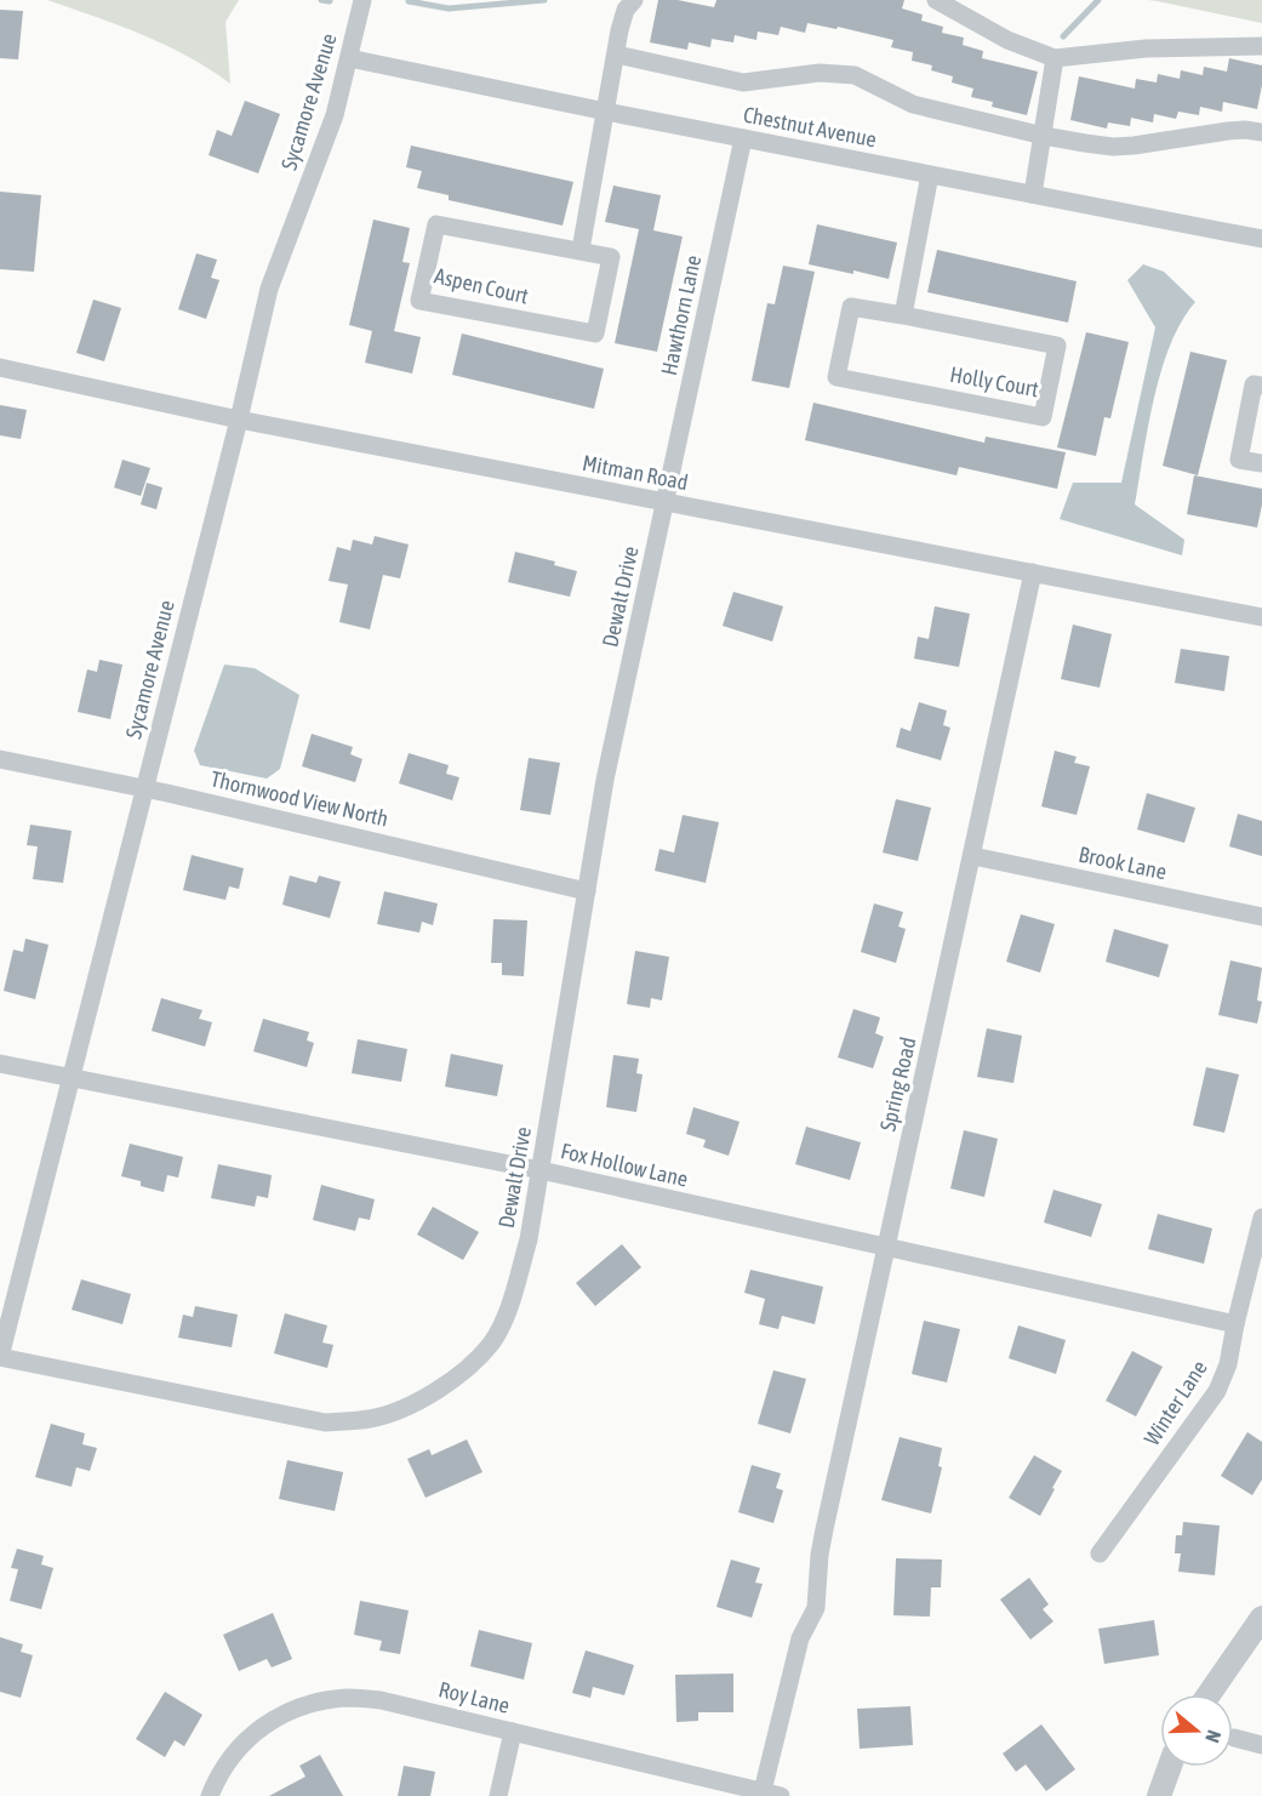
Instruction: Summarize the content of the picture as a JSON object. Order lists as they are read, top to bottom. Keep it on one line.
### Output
{"streets":{"street":["Sycamore Avenue","Chestnut Avenue","Aspen Court","Hawthorn Lane","Holly Court","Mitman Road","Dewalt Drive","Thornwood View North","Brook Lane","Spring Road","Fox Hollow Lane","Winter Lane","Roy Lane"]},"crossings":[["Sycamore Avenue","Chestnut Avenue"],["Sycamore Avenue","Mitman Road"],["Sycamore Avenue","Dewalt Drive"],["Sycamore Avenue","Thornwood View North"],["Sycamore Avenue","Fox Hollow Lane"],["Chestnut Avenue","Hawthorn Lane"],["Hawthorn Lane","Mitman Road"],["Hawthorn Lane","Dewalt Drive"],["Mitman Road","Dewalt Drive"],["Mitman Road","Spring Road"],["Dewalt Drive","Thornwood View North"],["Dewalt Drive","Fox Hollow Lane"],["Brook Lane","Spring Road"],["Spring Road","Fox Hollow Lane"],["Spring Road","Roy Lane"],["Fox Hollow Lane","Winter Lane"]],"north":"right"}
